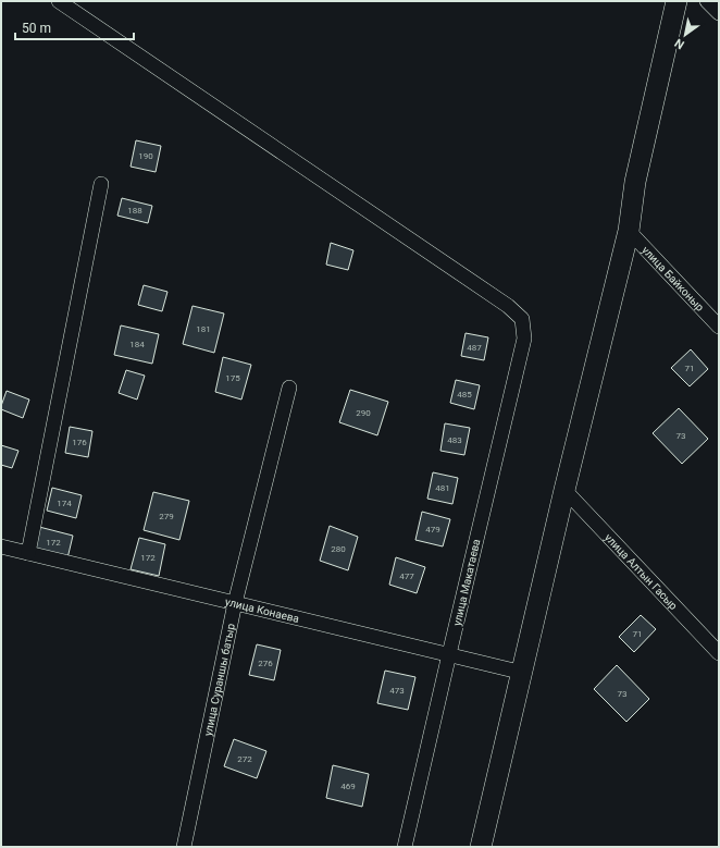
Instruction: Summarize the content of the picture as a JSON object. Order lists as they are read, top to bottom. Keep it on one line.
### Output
{"streets":{"street":["улица Байконыр","улица Алтын Гасыр","улица Макатаева","улица Конаева","улица Сураншы батыр"]},"crossings":[["улица Макатаева","улица Конаева"],["улица Конаева","улица Сураншы батыр"]],"house_numbers":["190","188","181","184","487","71","175","485","290","73","483","176","481","174","279","479","172","280","172","477","71","276","473","73","272","469"],"scale_bar":"50 m","north":"bottom left"}
